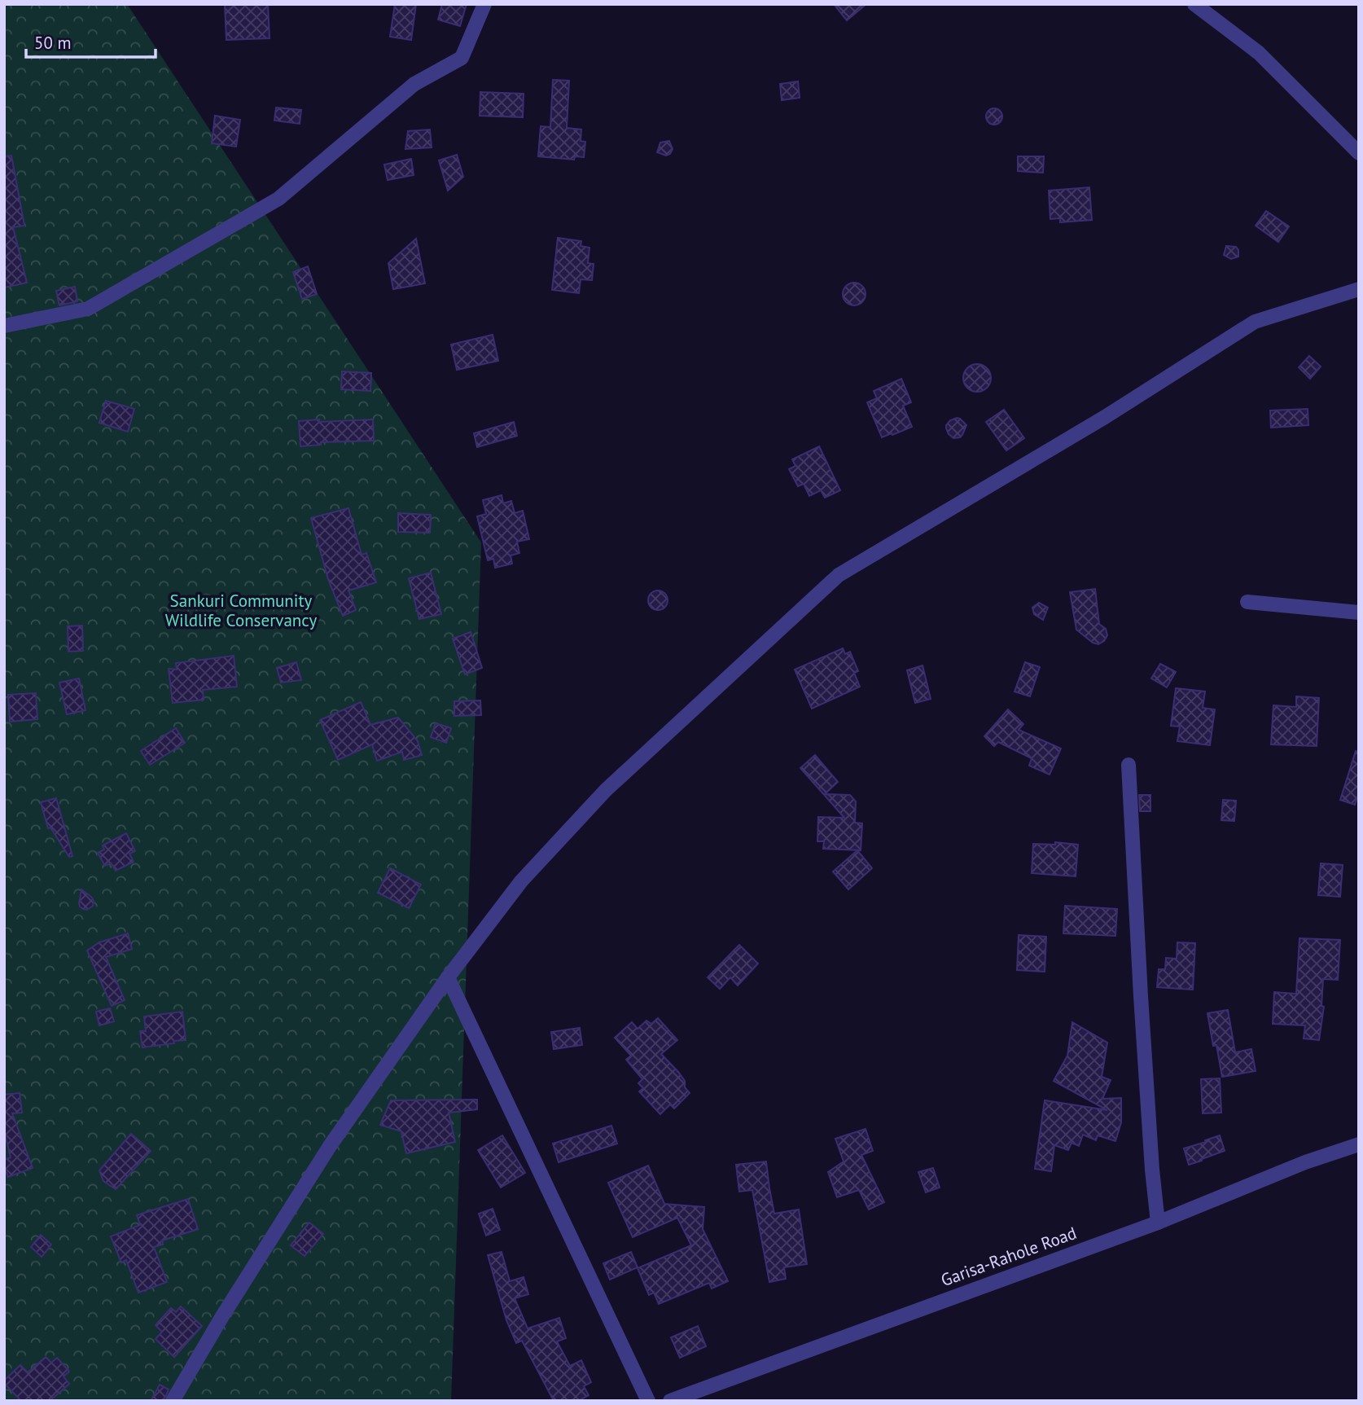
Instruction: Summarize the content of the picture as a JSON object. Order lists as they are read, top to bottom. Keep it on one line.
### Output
{"streets":{"street":["Garisa-Rahole Road"]},"parks":["Sankuri Community Wildlife Conservancy"],"scale_bar":"50 m"}
